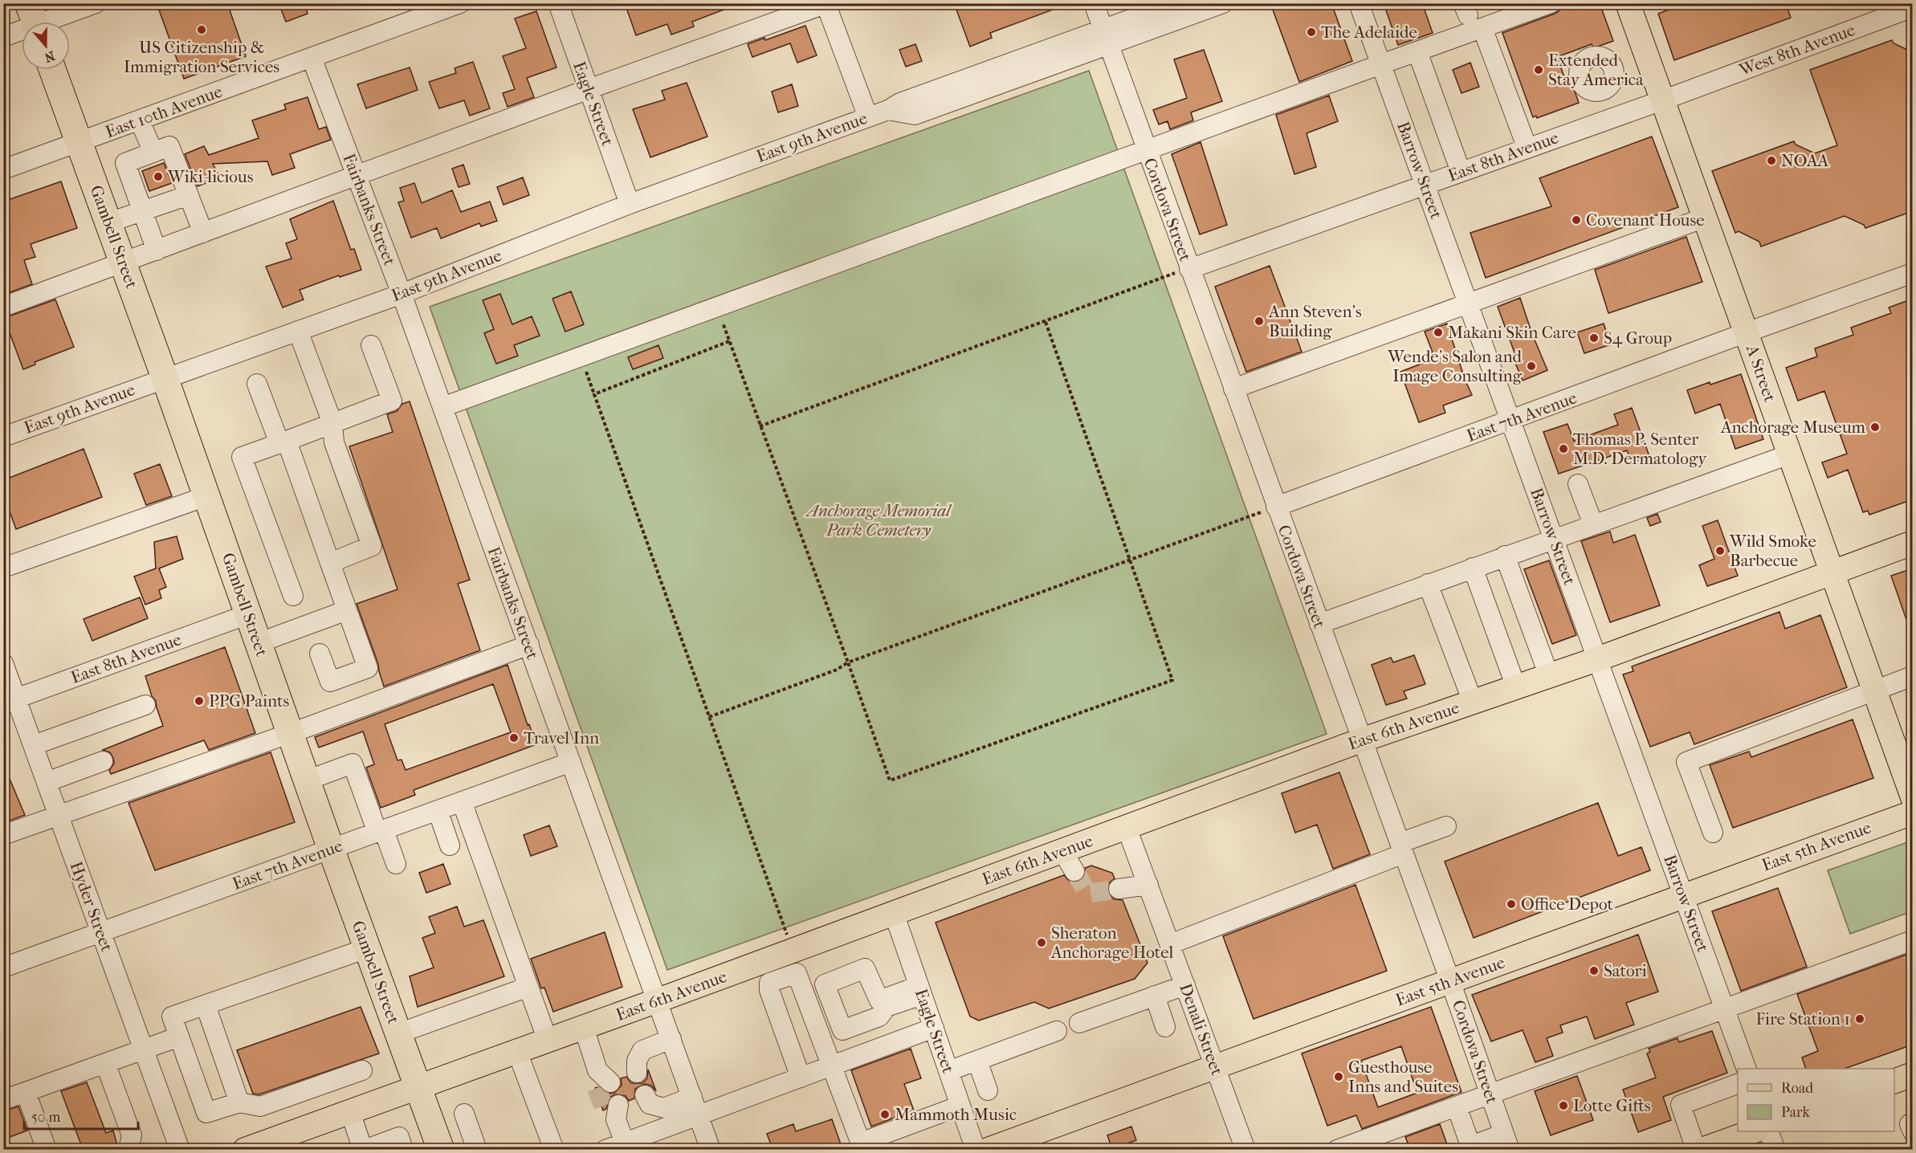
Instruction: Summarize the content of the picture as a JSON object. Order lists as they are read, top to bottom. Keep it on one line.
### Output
{"streets":{"highway":["Gambell Street"],"main road":["A Street","East 6th Avenue","East 5th Avenue"],"street":["West 8th Avenue","Eagle Street","East 10th Avenue","East 9th Avenue","East 8th Avenue","Barrow Street","Fairbanks Street","Cordova Street","East 7th Avenue","Hyder Street","Denali Street"]},"crossings":[["West 8th Avenue","East 8th Avenue"],["West 8th Avenue","A Street"],["Eagle Street","East 9th Avenue"],["Eagle Street","East 6th Avenue"],["East 10th Avenue","Fairbanks Street"],["East 10th Avenue","Gambell Street"],["East 9th Avenue","Fairbanks Street"],["East 9th Avenue","Cordova Street"],["East 9th Avenue","Gambell Street"],["East 8th Avenue","Barrow Street"],["East 8th Avenue","Cordova Street"],["East 8th Avenue","Gambell Street"],["East 8th Avenue","A Street"],["East 8th Avenue","Hyder Street"],["Barrow Street","East 7th Avenue"],["Barrow Street","East 6th Avenue"],["Barrow Street","East 5th Avenue"],["Fairbanks Street","East 7th Avenue"],["Fairbanks Street","East 6th Avenue"],["Cordova Street","East 7th Avenue"],["Cordova Street","East 6th Avenue"],["Cordova Street","East 5th Avenue"],["Gambell Street","East 7th Avenue"],["Gambell Street","East 6th Avenue"],["A Street","East 7th Avenue"],["A Street","East 6th Avenue"],["East 7th Avenue","Hyder Street"],["East 6th Avenue","Denali Street"],["East 5th Avenue","Denali Street"]],"parks":["Anchorage Memorial Park Cemetery"],"places":["US Citizenship & Immigration Services","The Adelaide","Extended Stay America","NOAA","Wiki-licious","Covenant House","Ann Steven's Building","Makani Skin Care","S4 Group","Wende's Salon and Image Consulting","Anchorage Museum","Thomas P. Senter M.D. Dermatology","Wild Smoke Barbecue","PPG Paints","Travel Inn","Office Depot","Sheraton Anchorage Hotel","Satori","Fire Station 1","Guesthouse Inns and Suites","Lotte Gifts","Mammoth Music"],"legend":["Road","Park"],"scale_bar":"50 m","north":"bottom"}
